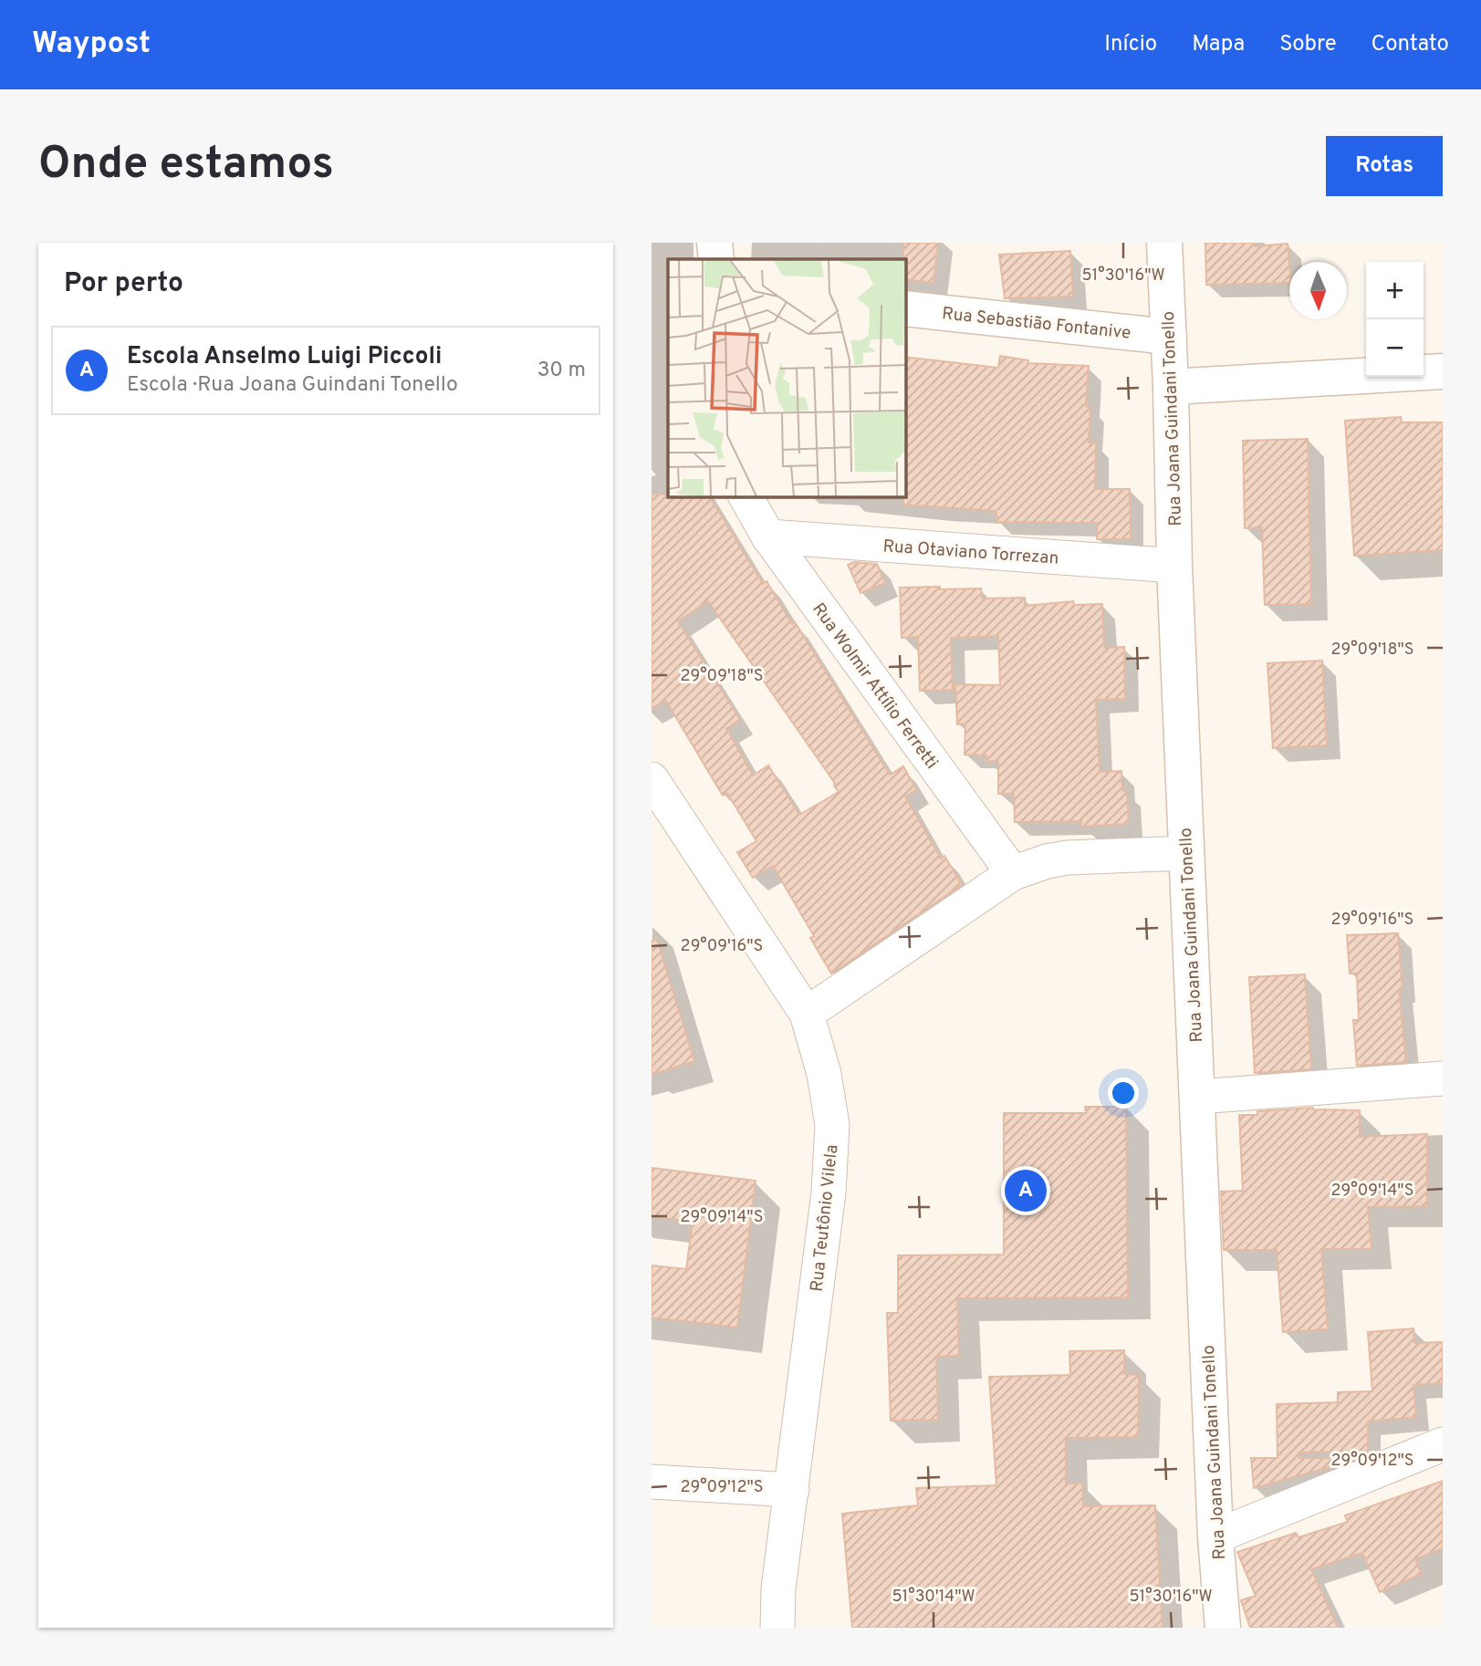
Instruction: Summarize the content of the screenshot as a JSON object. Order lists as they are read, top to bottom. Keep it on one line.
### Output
{"streets":{"main road":["Rua Sebastião Fontanive","Rua Joana Guindani Tonello"],"street":["Rua Otaviano Torrezan","Rua Wolmir Attílio Ferretti","Rua Teutônio Vilela"]},"crossings":[["Rua Sebastião Fontanive","Rua Joana Guindani Tonello"],["Rua Joana Guindani Tonello","Rua Otaviano Torrezan"],["Rua Otaviano Torrezan","Rua Wolmir Attílio Ferretti"]],"north":"bottom","page":{"header":"Waypost","nav":["Início","Mapa","Sobre","Contato"],"buttons":"Rotas","title":"Onde estamos","heading":"Por perto","map_buttons":["+","−"],"list":[{"mark":"A","name":"Escola Anselmo Luigi Piccoli","note":"Escola · Rua Joana Guindani Tonello","value":"30 m"}],"pins":"A"},"coordinates":["51°30'16\"W","29°09'18\"S","29°09'16\"S","29°09'14\"S","29°09'12\"S","51°30'14\"W"]}
